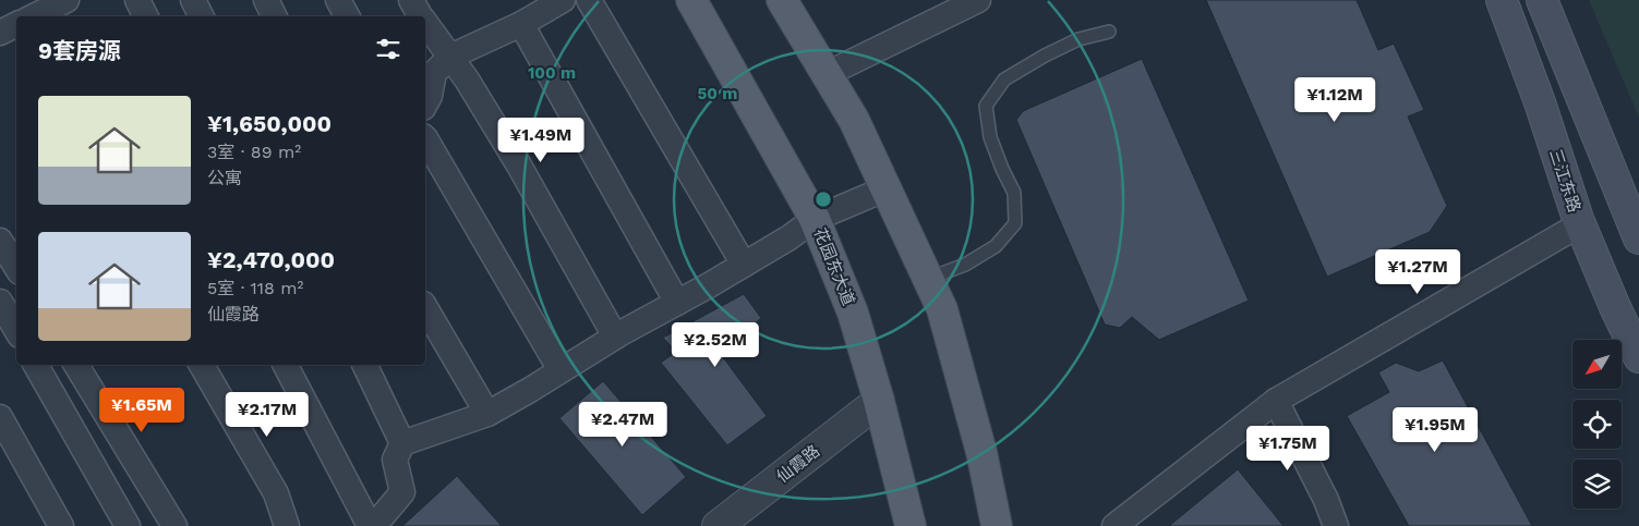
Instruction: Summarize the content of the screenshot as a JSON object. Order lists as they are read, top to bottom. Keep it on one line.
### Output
{"streets":{"main road":["三江东路","花园东大道"],"street":["仙霞路"]},"crossings":[["花园东大道","仙霞路"]],"north":"bottom left","page":{"heading":"9套房源","price":["¥1.12M","¥1.49M","¥1.27M","¥2.52M","¥1.65M","¥2.17M","¥2.47M","¥1.95M","¥1.75M"],"list":[{"name":"¥1,650,000","note":"3室 · 89 m² · 公寓"},{"name":"¥2,470,000","note":"5室 · 118 m² · 仙霞路"}]},"rings":["100 m","50 m"]}
